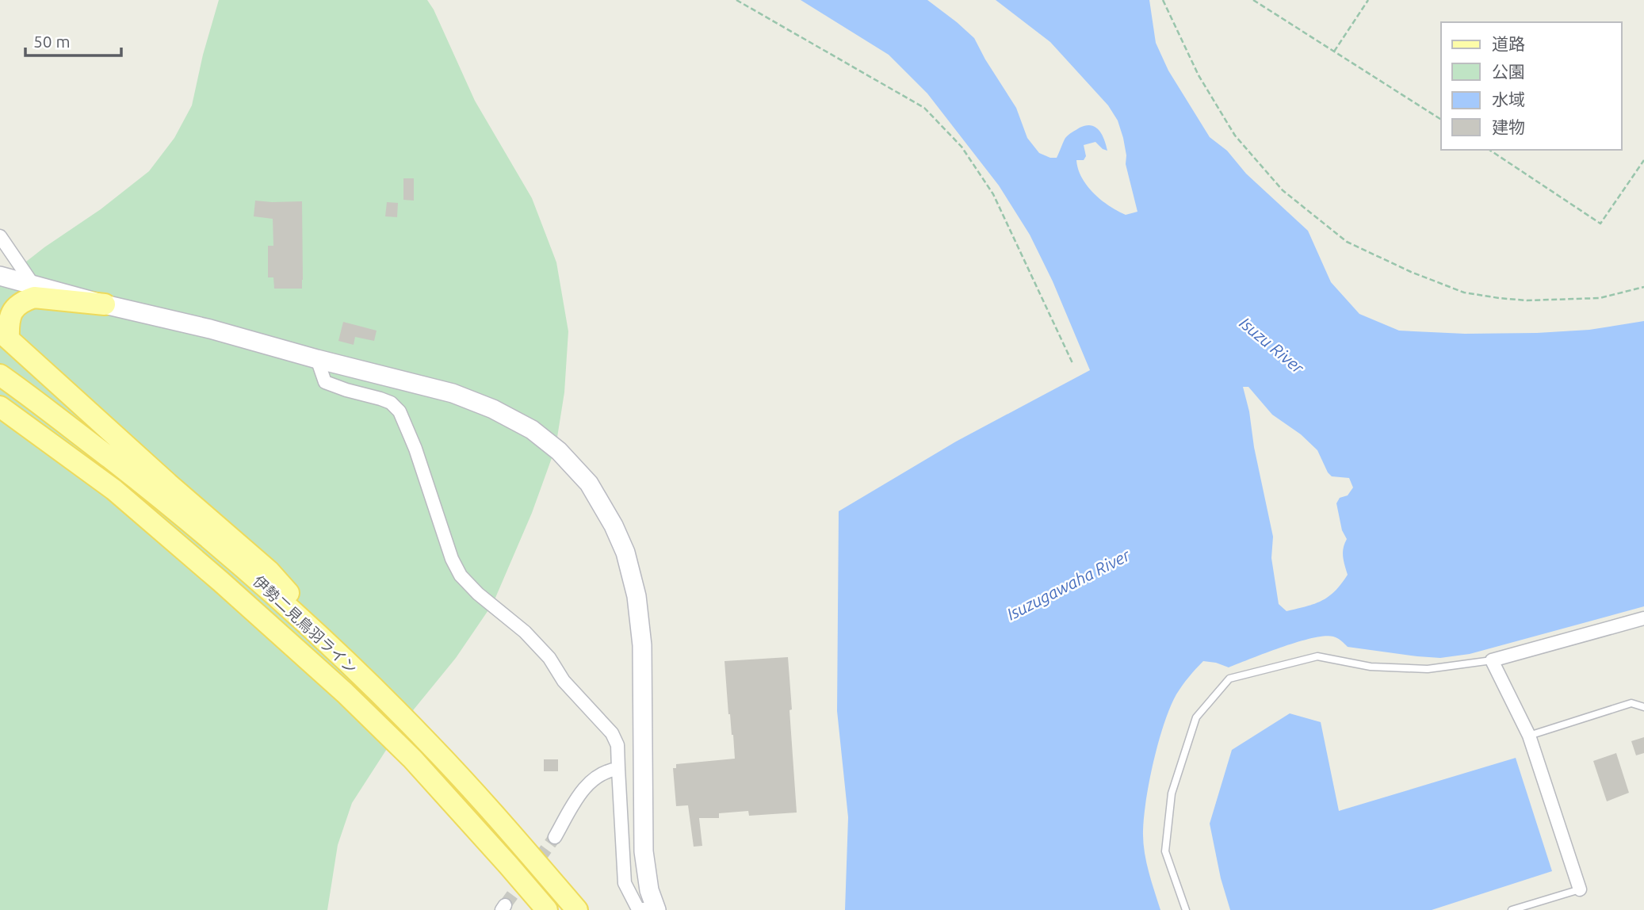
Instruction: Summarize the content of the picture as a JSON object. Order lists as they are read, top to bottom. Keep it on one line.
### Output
{"streets":{"main road":["伊勢二見鳥羽ライン"]},"water":["Isuzu River","Isuzugawaha River"],"legend":["道路","公園","水域","建物"],"scale_bar":"50 m"}
